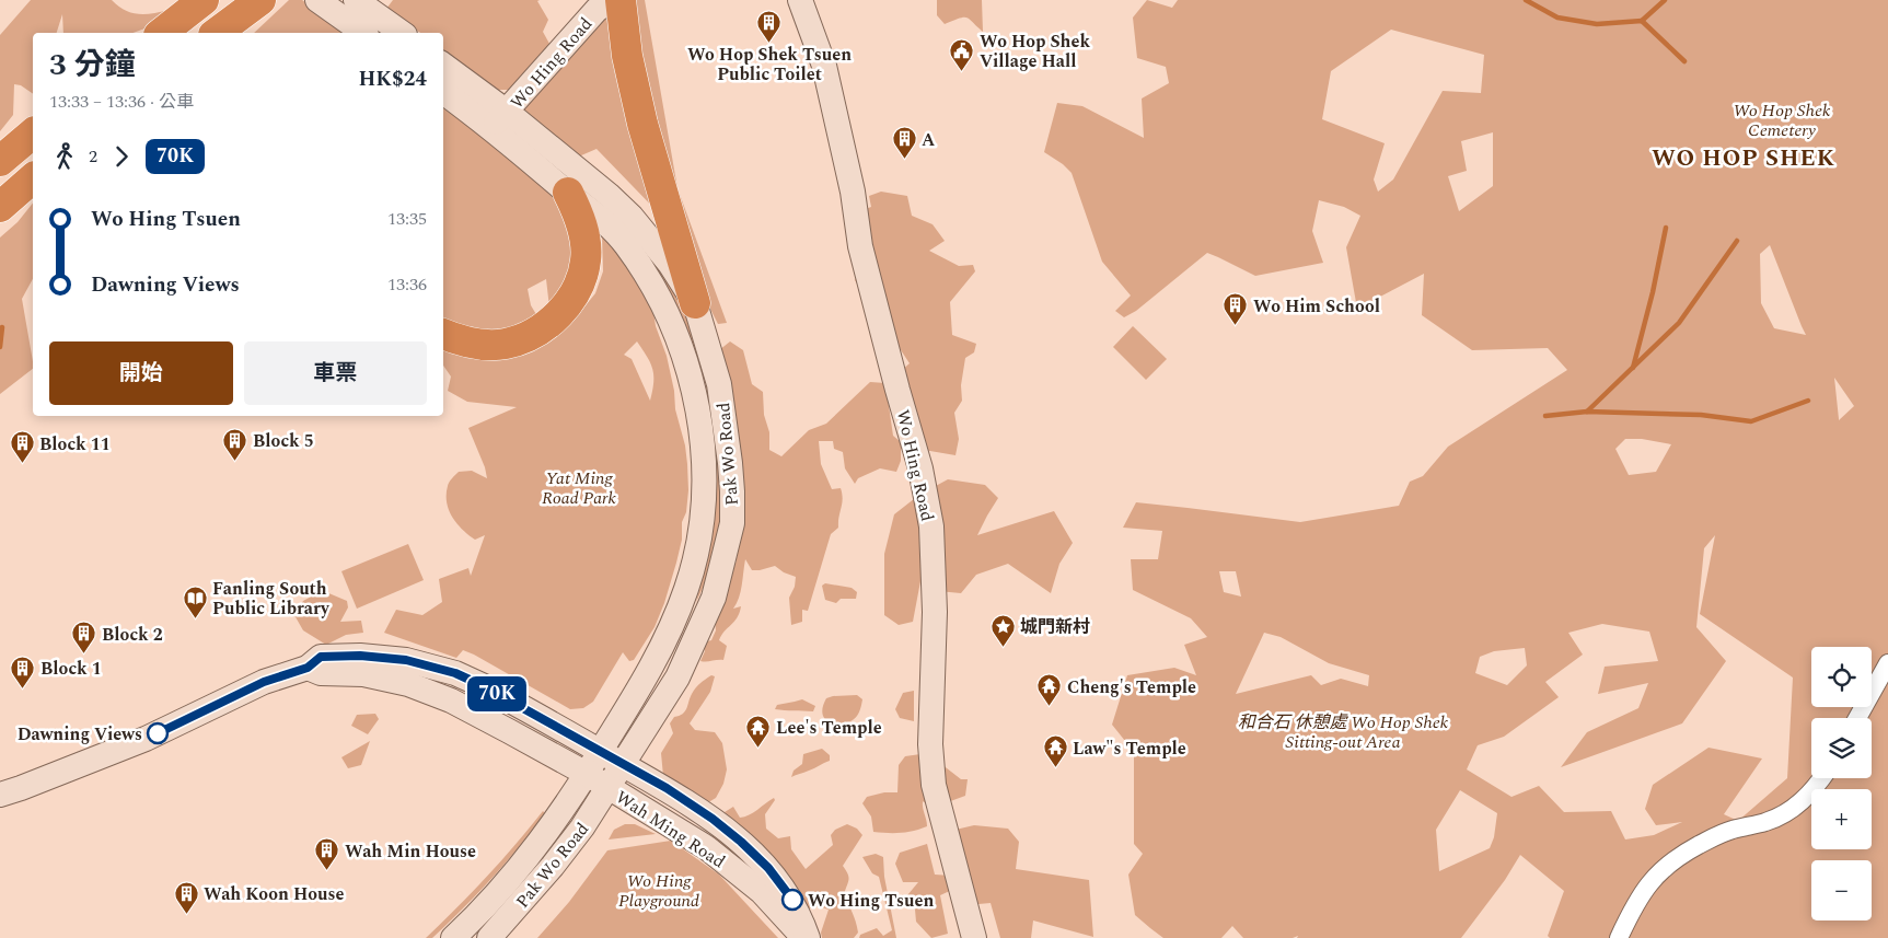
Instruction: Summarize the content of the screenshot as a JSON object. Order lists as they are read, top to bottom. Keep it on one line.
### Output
{"streets":{"main road":["Wo Hing Road","Pak Wo Road","Wah Ming Road"]},"crossings":[["Wo Hing Road","Pak Wo Road"],["Pak Wo Road","Wah Ming Road"]],"districts":["WO HOP SHEK"],"parks":["Wo Hop Shek Cemetery","Yat Ming Road Park","和合石 休憩處 Wo Hop Shek Sitting-out Area","Wo Hing Playground"],"places":{"building":["Wo Hop Shek Tsuen Public Toilet","A","Wo Him School","Block 5","Block 11","Block 2","Block 1","Wah Min House","Wah Koon House"],"public building":["Wo Hop Shek Village Hall"],"library":["Fanling South Public Library"],"place":["城門新村"],"temple":["Cheng's Temple","Lee's Temple","Law\"s Temple"],"other":["Dawning Views","Wo Hing Tsuen"]},"lines":["bus line 70K"],"page":{"on_map":"70K","heading":["3 分鐘","13:33 – 13:36 · 公車","HK$24"],"legs":["2","70K"],"list":[{"name":"Wo Hing Tsuen","value":"13:35"},{"name":"Dawning Views","value":"13:36"}],"buttons":["開始","車票"],"map_buttons":["+","−"]}}
